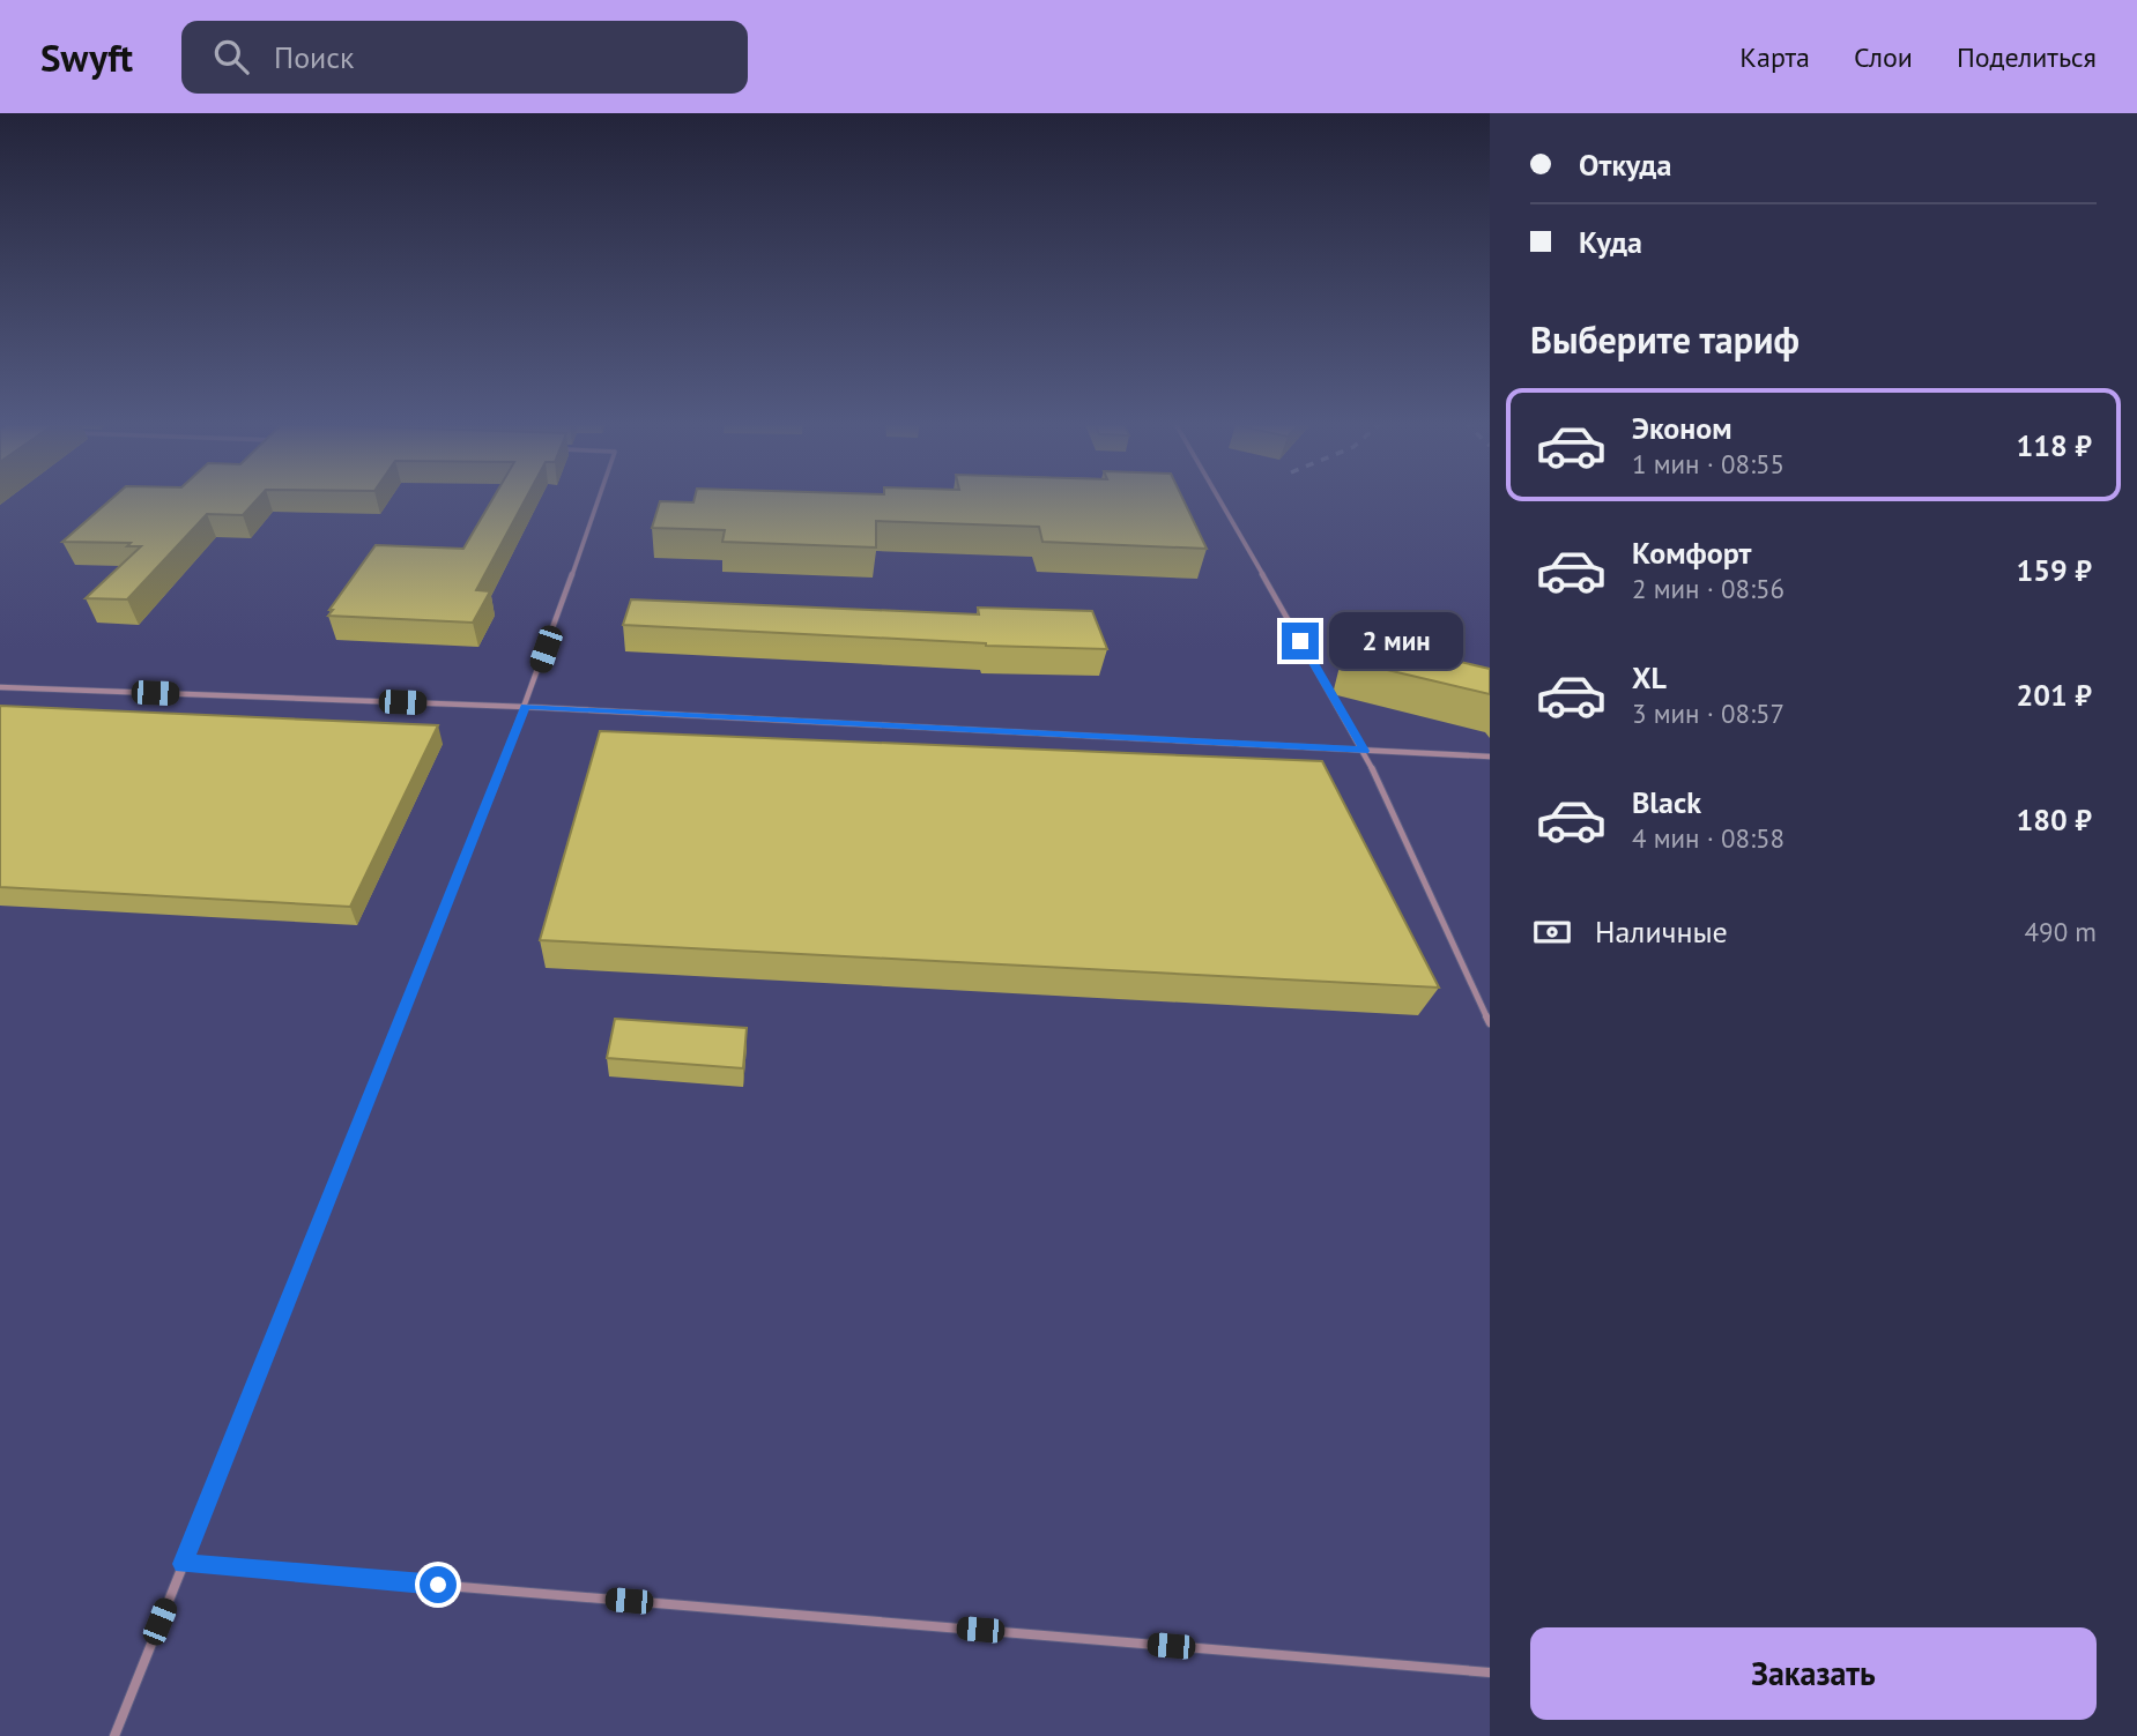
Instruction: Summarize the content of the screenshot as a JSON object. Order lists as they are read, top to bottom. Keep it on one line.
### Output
{"page":{"header":"Swyft","search":"Поиск","nav":["Карта","Слои","Поделиться"],"banner":["Откуда","Куда"],"heading":"Выберите тариф","list":[{"name":"Эконом","note":"1 мин · 08:55","value":"118 ₽"},{"name":"Комфорт","note":"2 мин · 08:56","value":"159 ₽"},{"name":"XL","note":"3 мин · 08:57","value":"201 ₽"},{"name":"Black","note":"4 мин · 08:58","value":"180 ₽"}],"bubble":"2 мин","pay":["Наличные","490 m"],"buttons":"Заказать"}}
